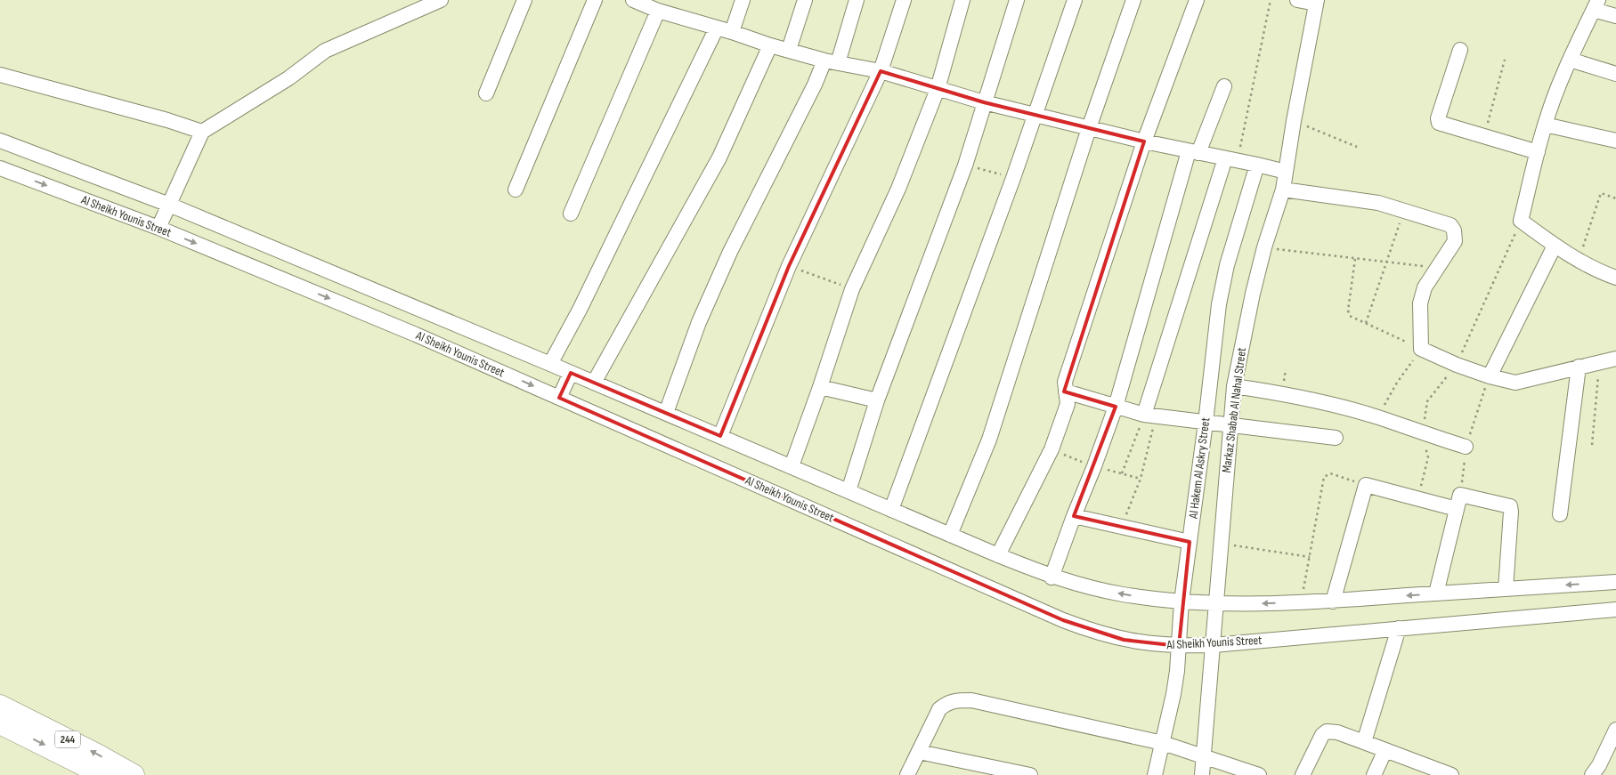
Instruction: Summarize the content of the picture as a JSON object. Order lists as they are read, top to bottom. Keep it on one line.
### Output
{"streets":{"highway":["244"],"street":["Al Sheikh Younis Street","Markaz Shabab Al Nahal Street","Al Hakem Al Askry Street"]},"crossings":[["Al Sheikh Younis Street","Markaz Shabab Al Nahal Street"],["Al Sheikh Younis Street","Al Hakem Al Askry Street"]]}
